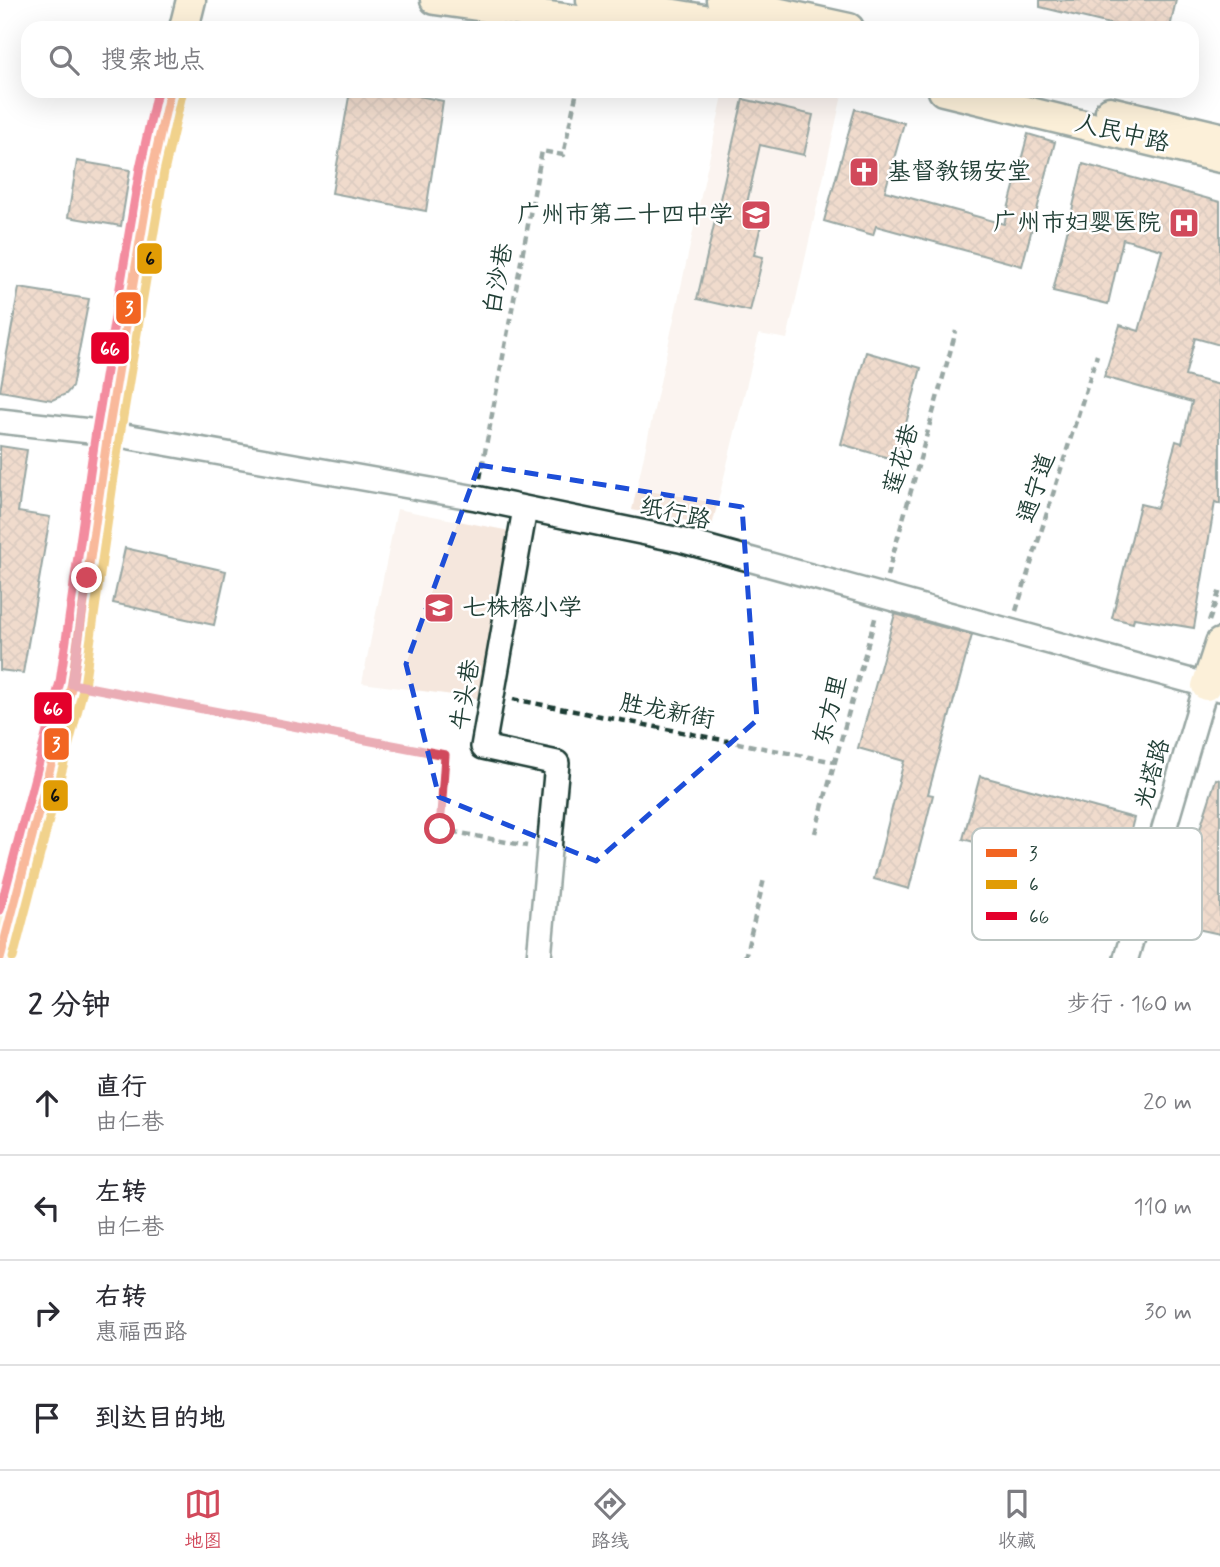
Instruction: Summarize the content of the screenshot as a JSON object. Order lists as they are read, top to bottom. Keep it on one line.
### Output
{"streets":{"main road":["人民中路"],"street":["纸行路","牛头巷","光塔路"],"path":["白沙巷","莲花巷","通宁道","东方里","胜龙新街"]},"crossings":[["白沙巷","纸行路"],["莲花巷","纸行路"],["莲花巷","东方里"],["通宁道","纸行路"],["纸行路","牛头巷"],["纸行路","东方里"],["纸行路","光塔路"],["牛头巷","胜龙新街"],["东方里","胜龙新街"]],"places":{"church":["基督教锡安堂"],"school or university":["广州市第二十四中学","七株榕小学"],"hospital":["广州市妇婴医院"]},"lines":["transit line 3","transit line 6","transit line 66"],"legend":["3","6","66"],"page":{"search":"搜索地点","heading":["2 分钟","步行 · 160 m"],"list":[["直行","由仁巷","20 m"],["左转","由仁巷","110 m"],["右转","惠福西路","30 m"],"到达目的地"],"nav":["地图","路线","收藏"]}}
